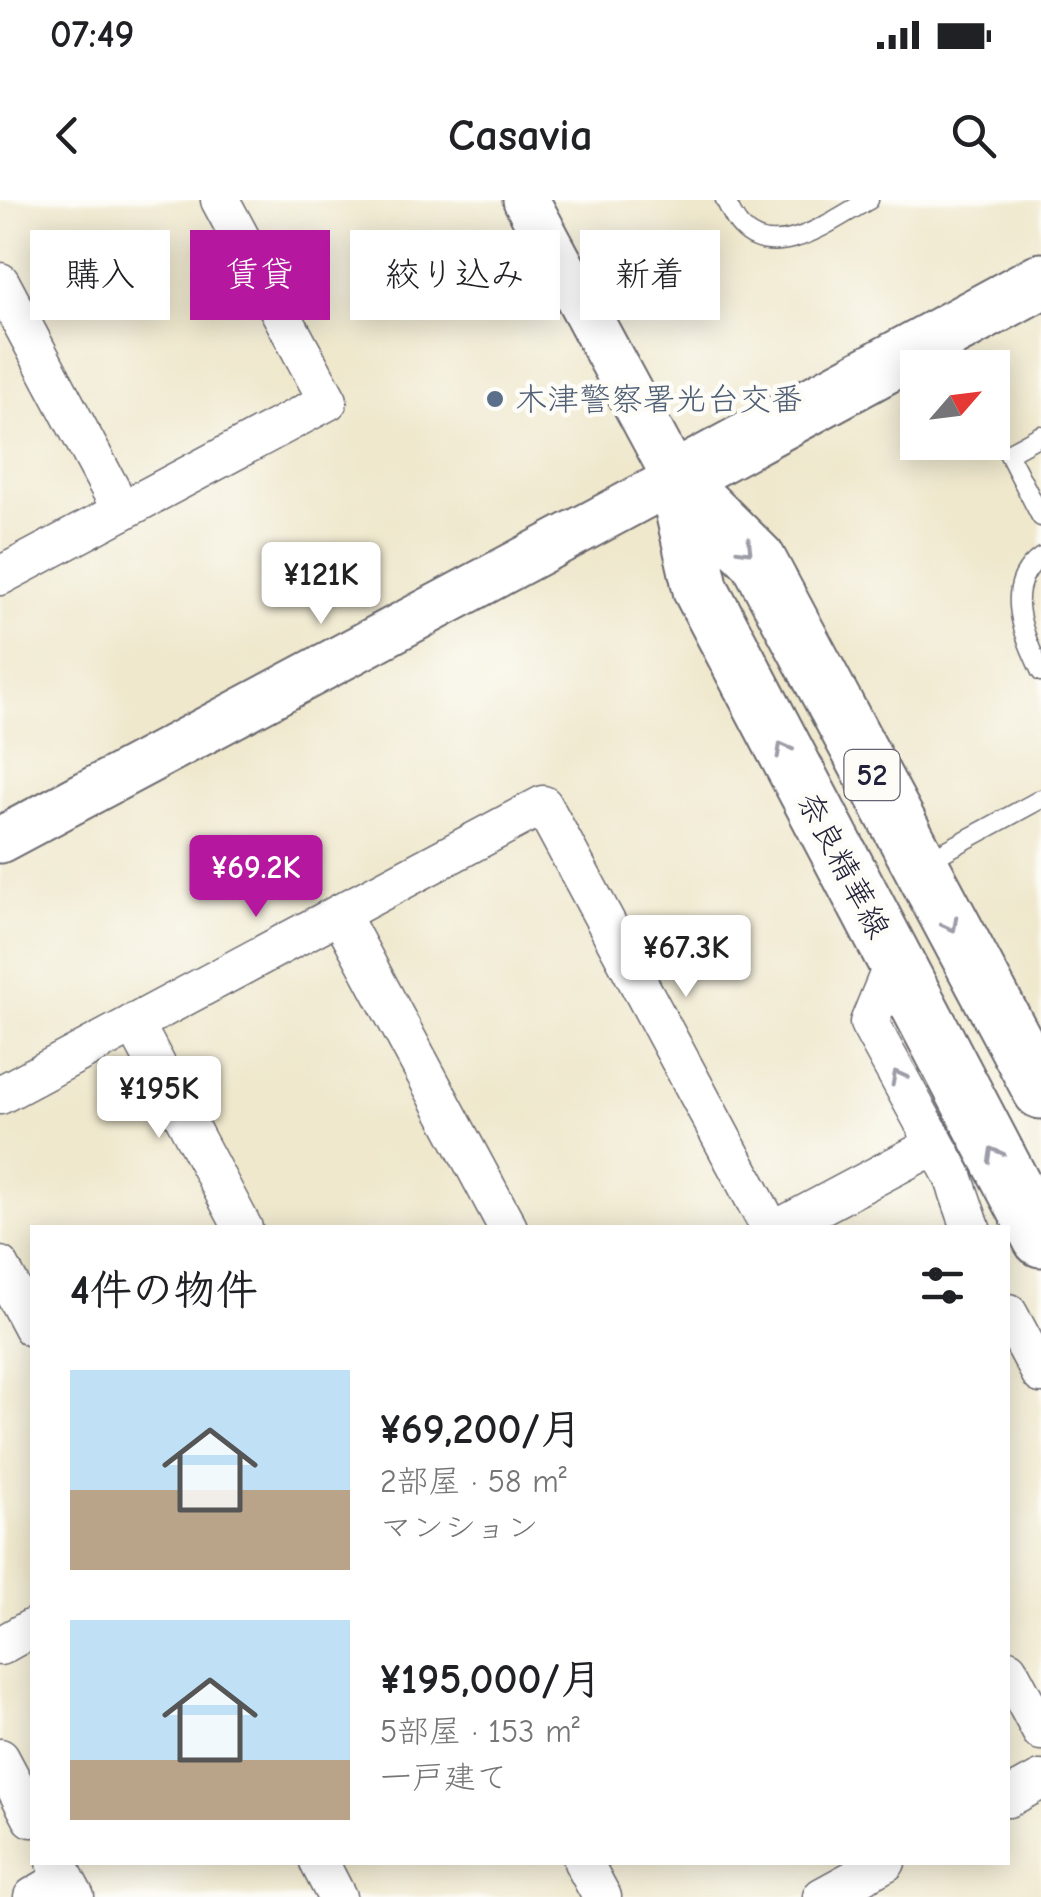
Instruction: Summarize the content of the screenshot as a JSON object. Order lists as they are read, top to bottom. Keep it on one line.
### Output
{"streets":{"main road":["52","奈良精華線"]},"places":["木津警察署光台交番"],"north":"top right","page":{"status":"07:49","header":"Casavia","chip":["購入","賃貸","絞り込み","新着"],"price":["¥121K","¥69.2K","¥67.3K","¥195K"],"heading":"4件の物件","list":[{"name":"¥69,200/月","note":"2部屋 · 58 m² · マンション"},{"name":"¥195,000/月","note":"5部屋 · 153 m² · 一戸建て"}]}}
